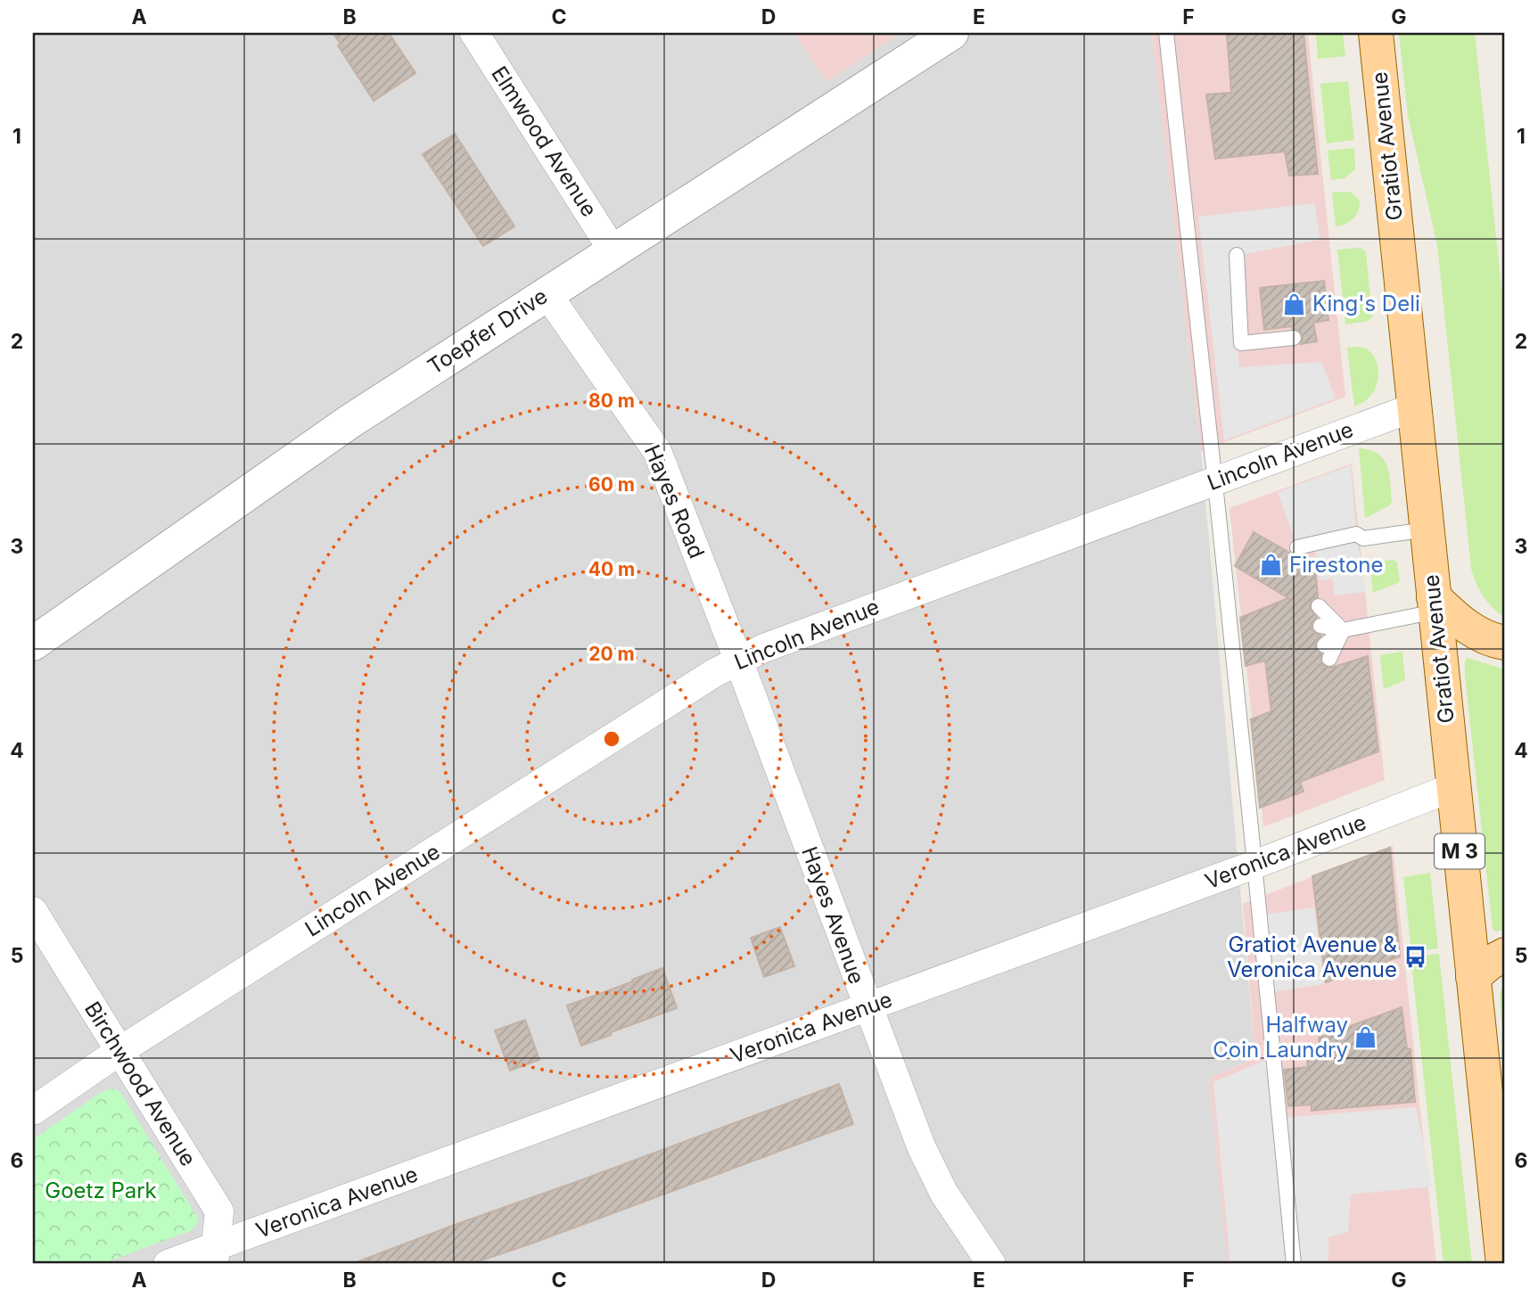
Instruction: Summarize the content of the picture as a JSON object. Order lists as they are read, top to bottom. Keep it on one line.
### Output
{"streets":{"main road":["Gratiot Avenue","M 3"],"street":["Elmwood Avenue","Toepfer Drive","Lincoln Avenue","Hayes Road","Veronica Avenue","Hayes Avenue","Birchwood Avenue"]},"crossings":[["Elmwood Avenue","Toepfer Drive"],["Gratiot Avenue","Lincoln Avenue"],["Gratiot Avenue","Veronica Avenue"],["Toepfer Drive","Hayes Road"],["Lincoln Avenue","Hayes Road"],["Lincoln Avenue","Hayes Avenue"],["Lincoln Avenue","Birchwood Avenue"],["Hayes Road","Hayes Avenue"],["Veronica Avenue","Hayes Avenue"],["Veronica Avenue","Birchwood Avenue"]],"parks":["Goetz Park"],"places":{"shop":["King's Deli","Firestone","Halfway Coin Laundry"],"bus stop":["Gratiot Avenue & Veronica Avenue"]},"grid":{"columns":["A","B","C","D","E","F","G"],"rows":["1","2","3","4","5","6"]},"rings":["80 m","60 m","40 m","20 m"]}
